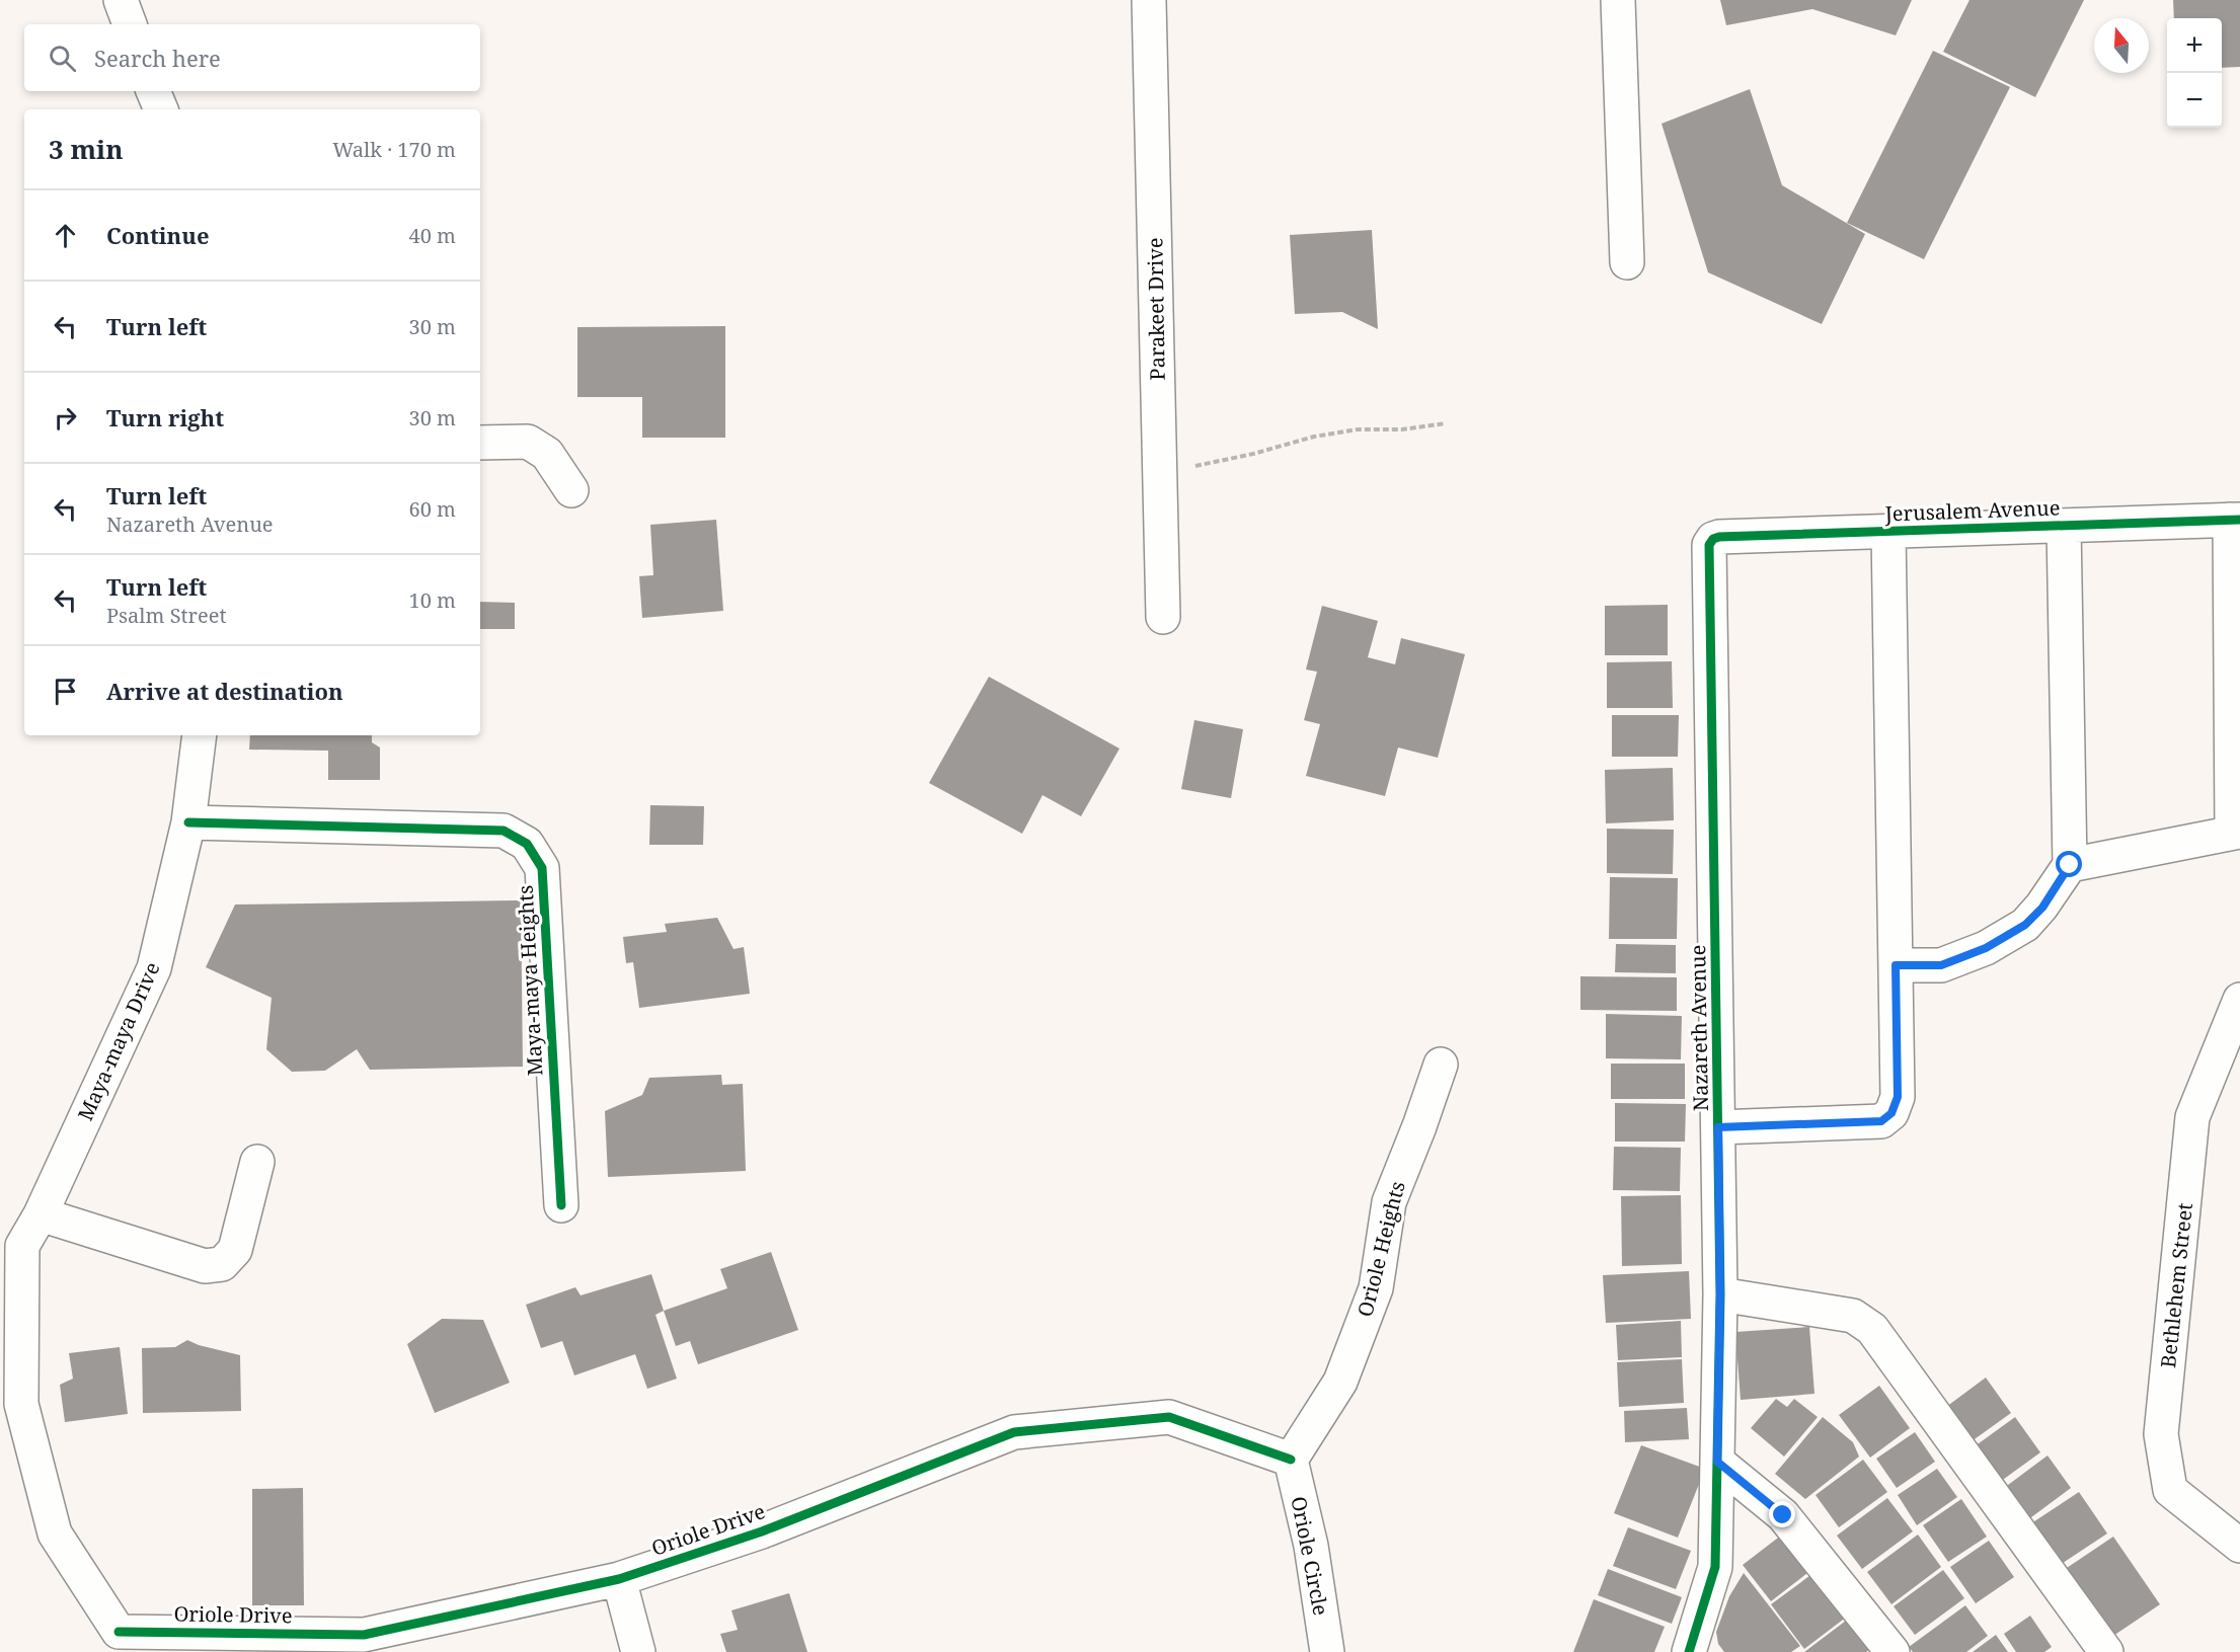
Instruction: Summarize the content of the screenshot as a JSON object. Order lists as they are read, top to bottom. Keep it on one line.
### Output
{"streets":{"street":["Parakeet Drive","Jerusalem Avenue","Maya-maya Heights","Nazareth Avenue","Maya-maya Drive","Oriole Heights","Bethlehem Street","Oriole Drive","Oriole Circle"]},"crossings":[["Jerusalem Avenue","Nazareth Avenue"],["Maya-maya Heights","Maya-maya Drive"],["Oriole Heights","Oriole Drive"],["Oriole Heights","Oriole Circle"],["Oriole Drive","Oriole Circle"]],"north":"top","page":{"map_buttons":["+","−"],"search":"Search here","heading":["3 min","Walk · 170 m"],"list":[["Continue","40 m"],["Turn left","30 m"],["Turn right","30 m"],["Turn left","Nazareth Avenue","60 m"],["Turn left","Psalm Street","10 m"],"Arrive at destination"]}}
